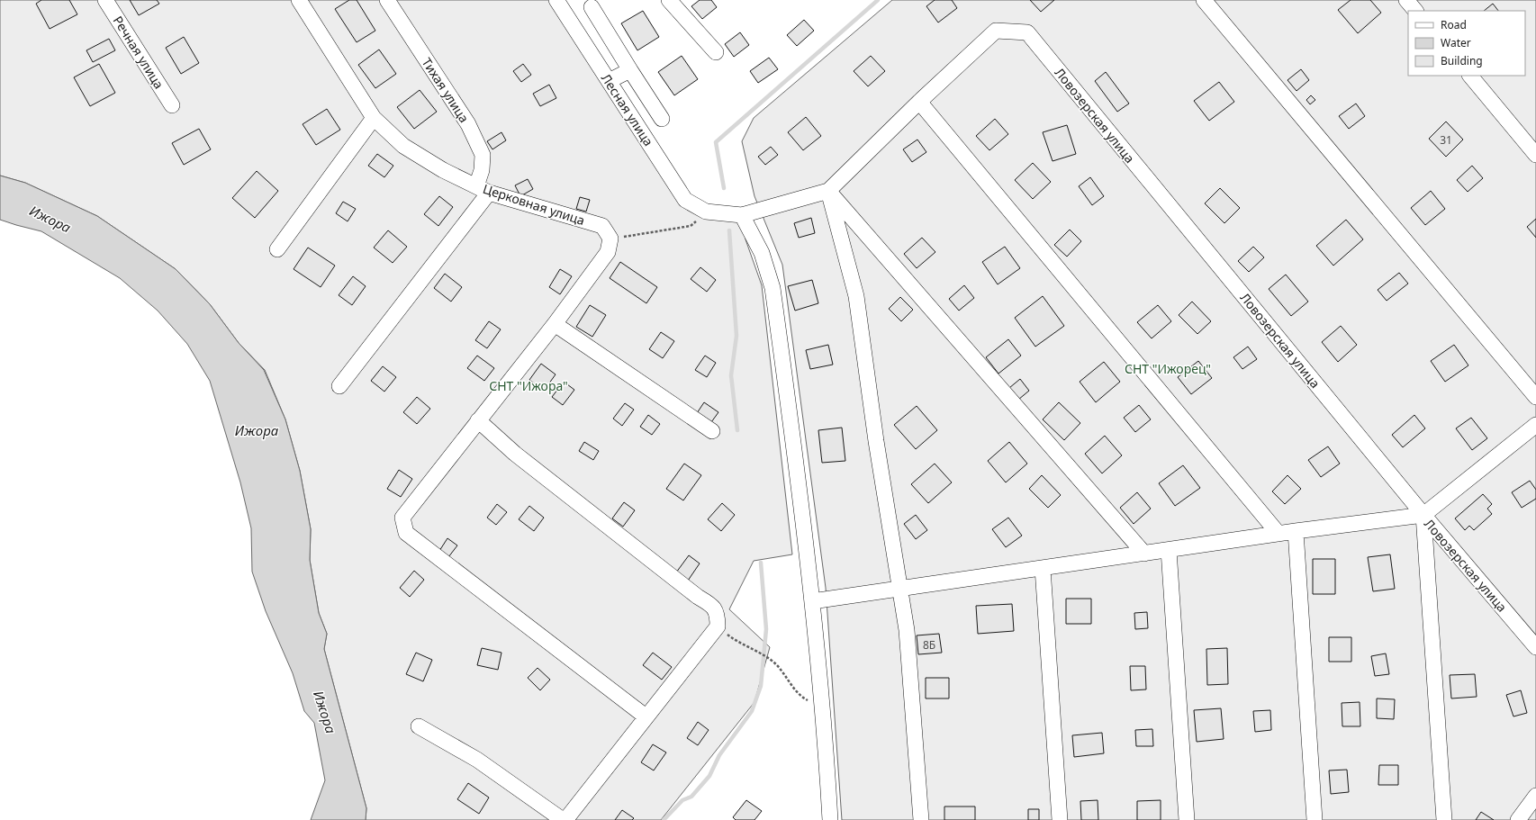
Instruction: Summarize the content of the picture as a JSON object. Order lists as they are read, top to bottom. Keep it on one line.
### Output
{"streets":{"street":["Речная улица","Тихая улица","Лесная улица","Ловозерская улица","Церковная улица"]},"crossings":[["Тихая улица","Церковная улица"]],"water":["Ижора"],"parks":["СНТ \"Ижорец\"","СНТ \"Ижора\""],"house_numbers":["31","8Б"],"legend":["Road","Water","Building"]}
